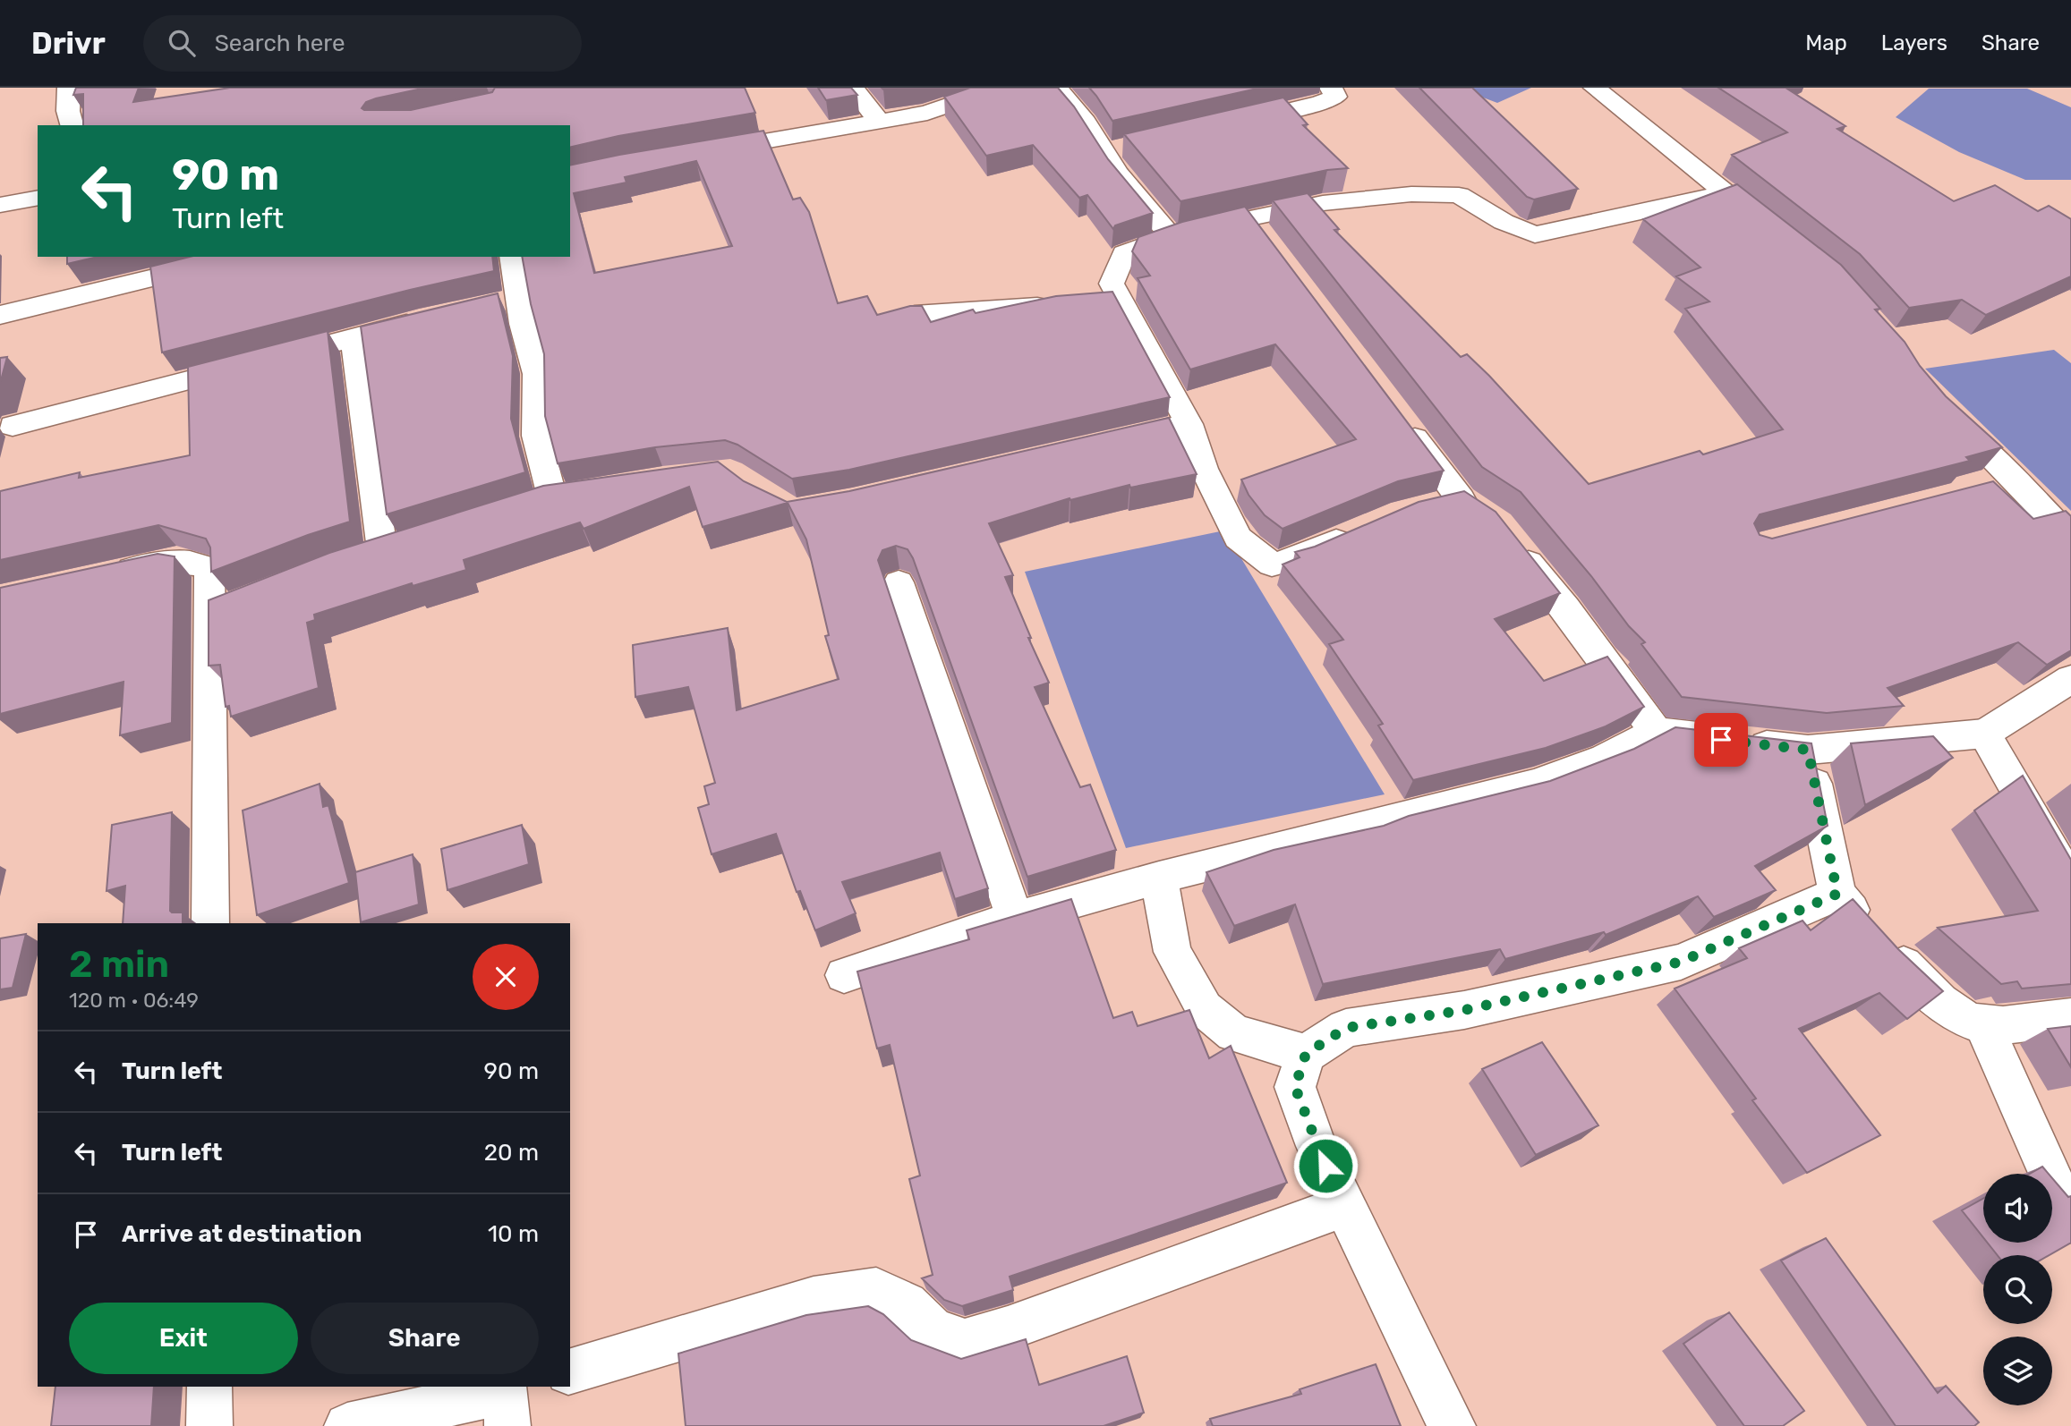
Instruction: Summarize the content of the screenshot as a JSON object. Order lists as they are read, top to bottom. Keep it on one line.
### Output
{"page":{"header":"Drivr","search":"Search here","nav":["Map","Layers","Share"],"turn":["90 m","Turn left"],"heading":["2 min","120 m · 06:49"],"list":[{"name":"Turn left","value":"90 m"},{"name":"Turn left","value":"20 m"},{"name":"Arrive at destination","value":"10 m"}],"buttons":["Exit","Share"]}}
